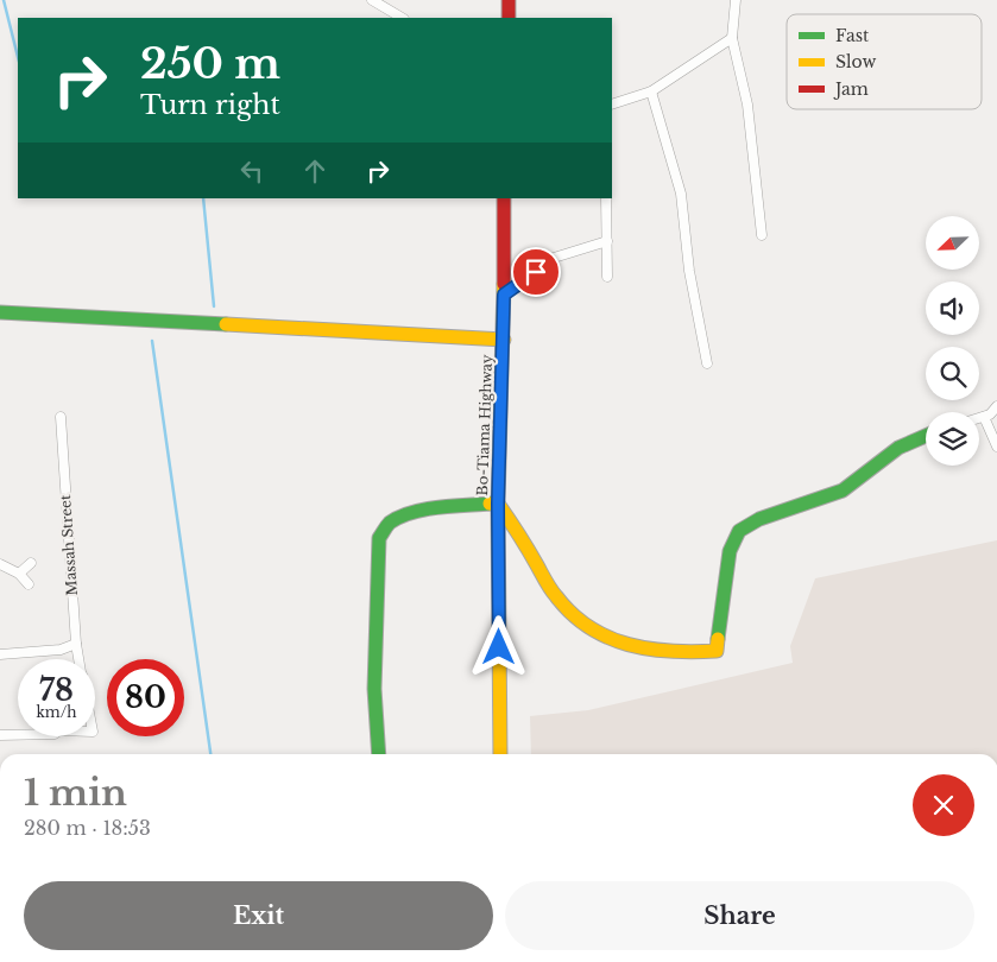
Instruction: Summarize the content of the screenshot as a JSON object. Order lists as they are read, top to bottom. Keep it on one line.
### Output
{"streets":{"main road":["Bo-Tiama Highway"],"street":["Massah Street"]},"legend":["Fast","Slow","Jam"],"north":"bottom left","page":{"turn":["250 m","Turn right"],"speed":"78 km/h","limit":"80","heading":["1 min","280 m · 18:53"],"buttons":["Exit","Share"]}}
